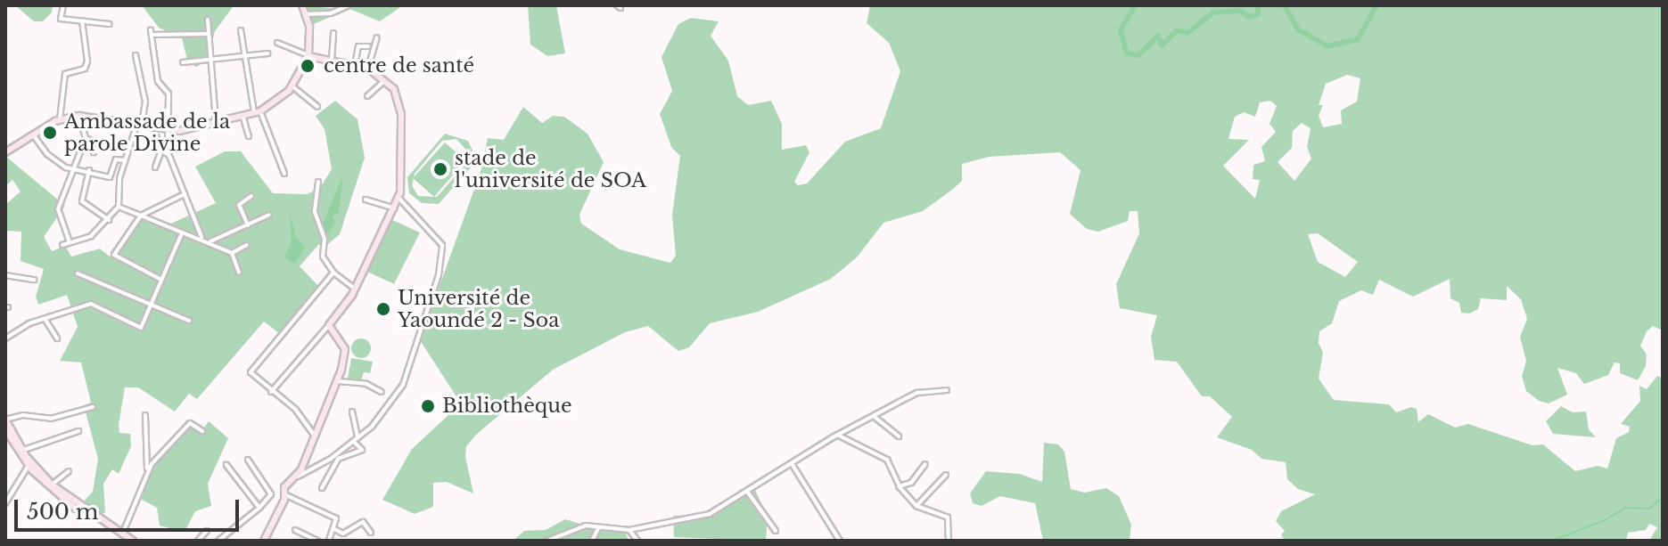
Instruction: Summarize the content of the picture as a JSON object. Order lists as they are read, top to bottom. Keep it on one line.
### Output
{"places":["centre de santé","Ambassade de la parole Divine","stade de l'université de SOA","Université de Yaoundé 2 - Soa","Bibliothèque"],"scale_bar":"500 m"}
